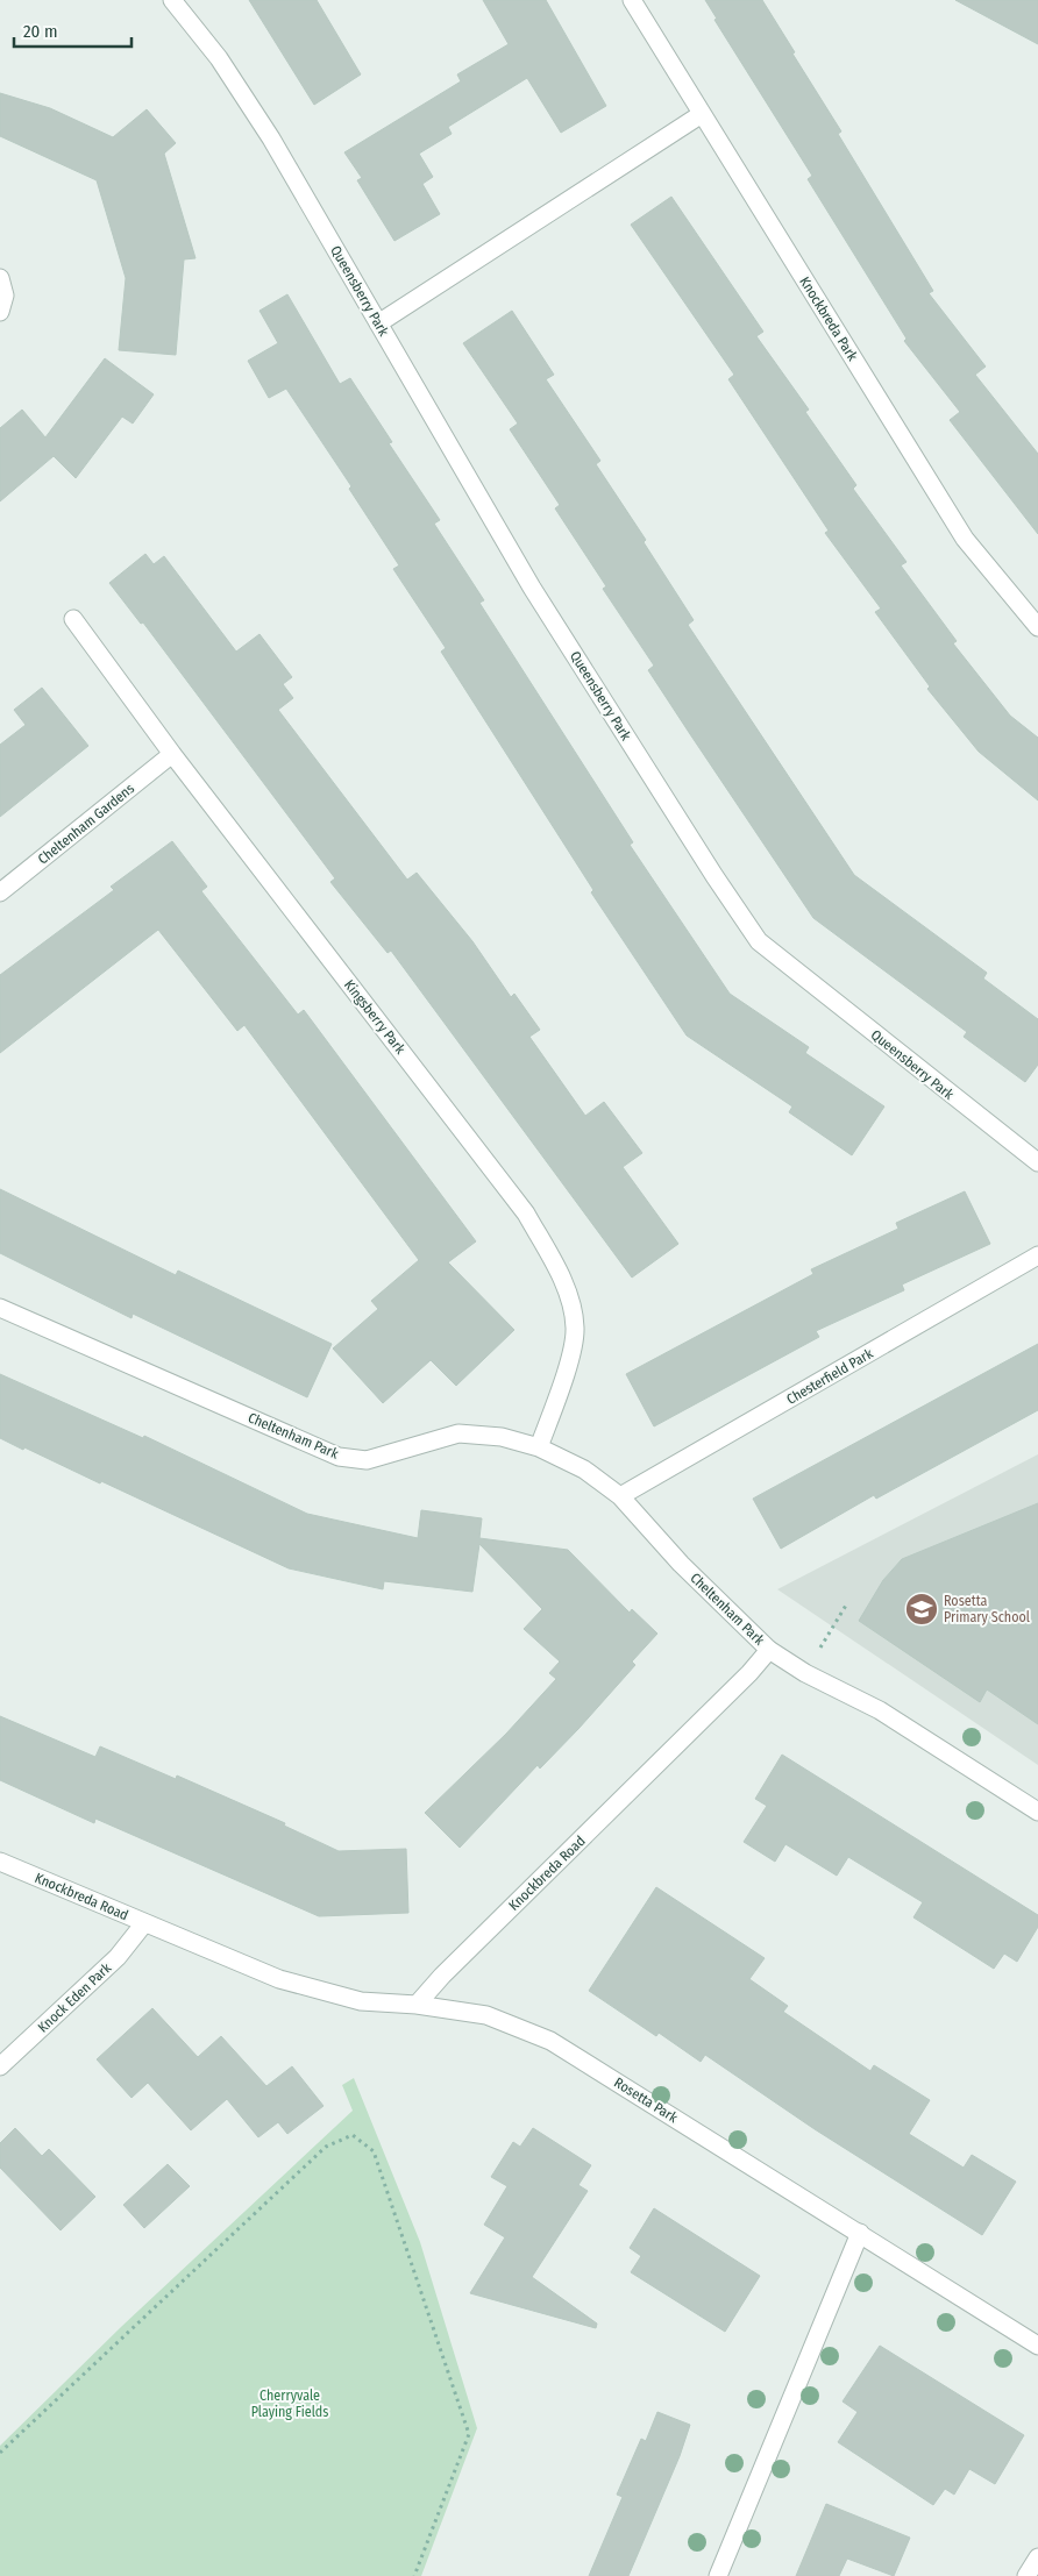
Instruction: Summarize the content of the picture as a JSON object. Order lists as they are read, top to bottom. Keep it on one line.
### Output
{"streets":{"street":["Queensberry Park","Knockbreda Park","Cheltenham Gardens","Kingsberry Park","Chesterfield Park","Cheltenham Park","Knockbreda Road","Knock Eden Park","Rosetta Park"]},"crossings":[["Cheltenham Gardens","Kingsberry Park"],["Kingsberry Park","Cheltenham Park"],["Chesterfield Park","Cheltenham Park"],["Cheltenham Park","Knockbreda Road"],["Knockbreda Road","Knock Eden Park"],["Knockbreda Road","Rosetta Park"]],"parks":["Cherryvale Playing Fields"],"places":{"school or university":["Rosetta Primary School"]},"scale_bar":"20 m"}
